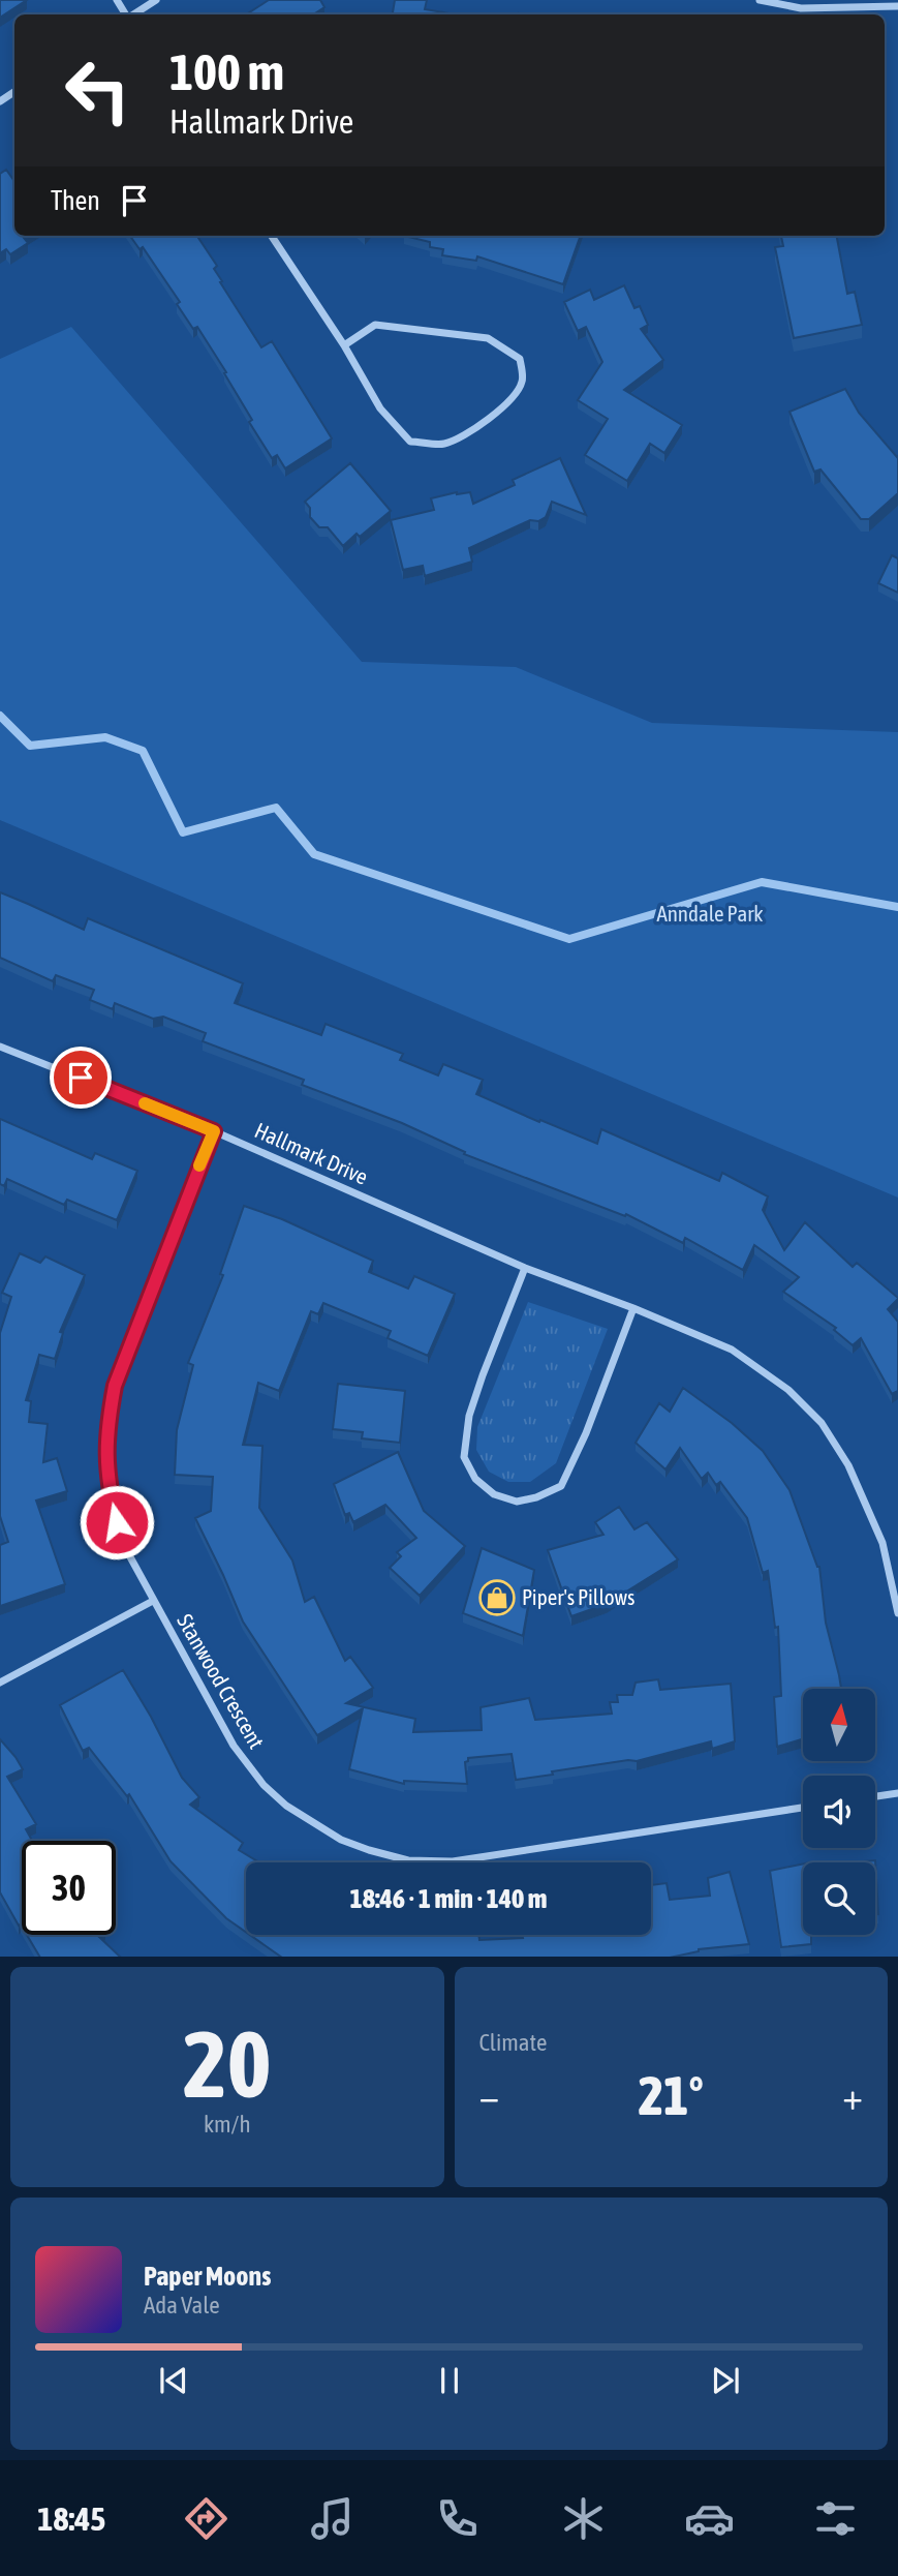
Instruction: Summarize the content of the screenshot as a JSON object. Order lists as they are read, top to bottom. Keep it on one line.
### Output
{"streets":{"street":["Hallmark Drive","Stanwood Crescent"]},"crossings":[["Hallmark Drive","Stanwood Crescent"]],"parks":["Anndale Park"],"places":{"shop":["Piper's Pillows"]},"north":"top","page":{"turn":["100 m","Hallmark Drive"],"then":"Then","limit":"30","trip":"18:46 · 1 min · 140 m","tile":[["20","km/h"],"Climate"],"heat":["−","21°","+"],"song":["Paper Moons","Ada Vale"],"tabs":"18:45"}}
